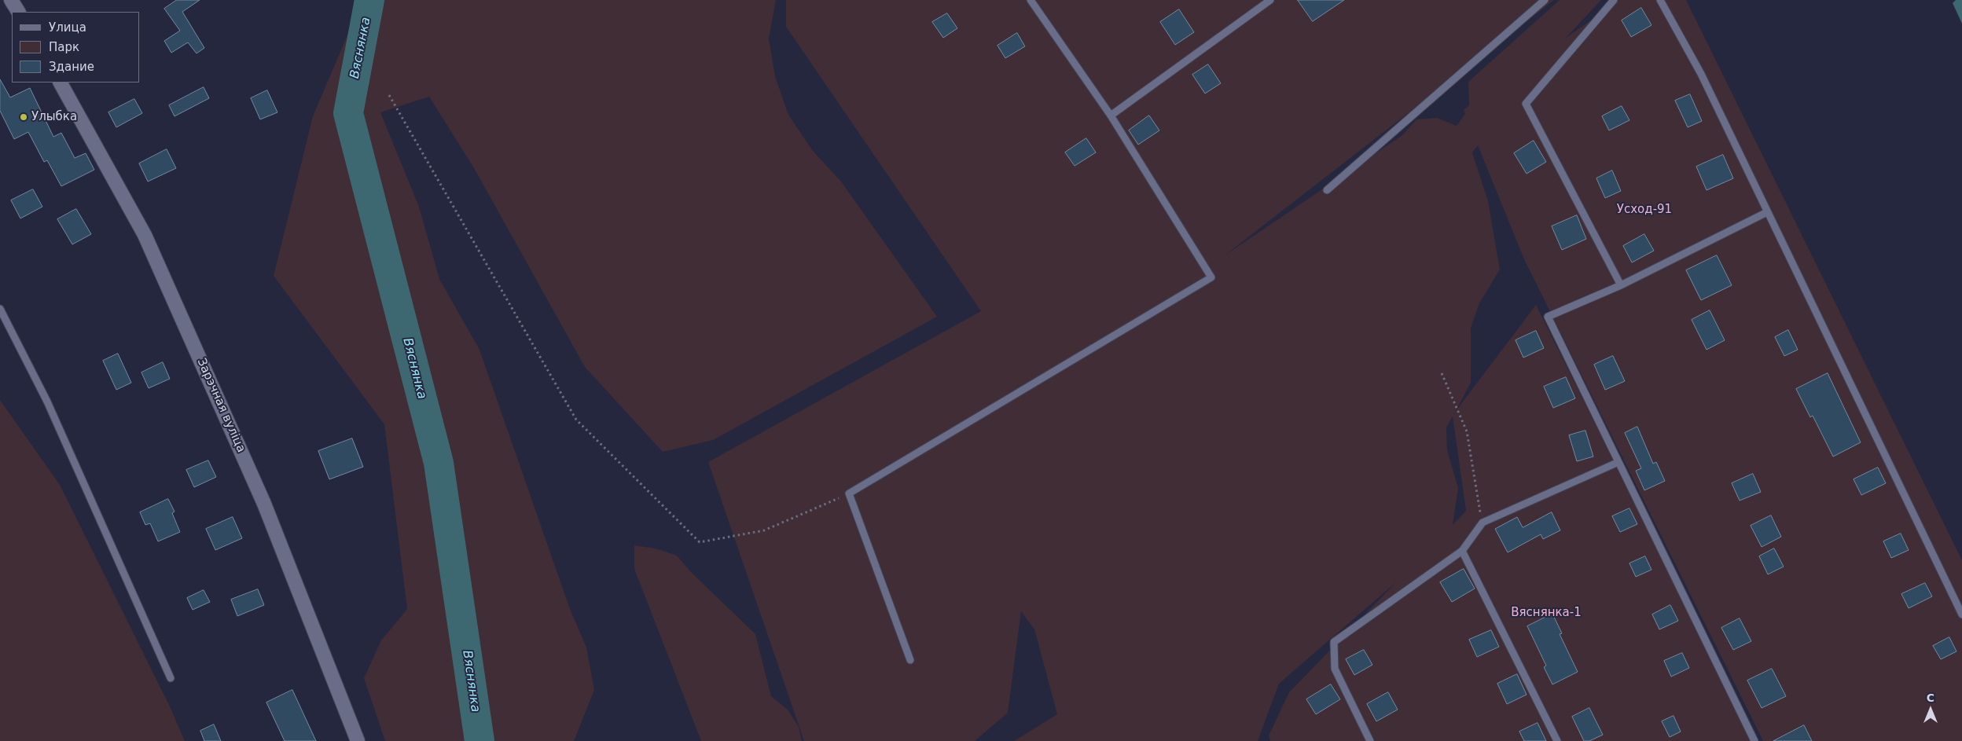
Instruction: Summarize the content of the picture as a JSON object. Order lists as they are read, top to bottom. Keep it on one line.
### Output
{"streets":{"street":["Зарэчная вуліца"]},"water":["Вяснянка"],"parks":["Усход-91","Вяснянка-1"],"places":["Улыбка"],"legend":["Улица","Парк","Здание"],"north":"top"}
